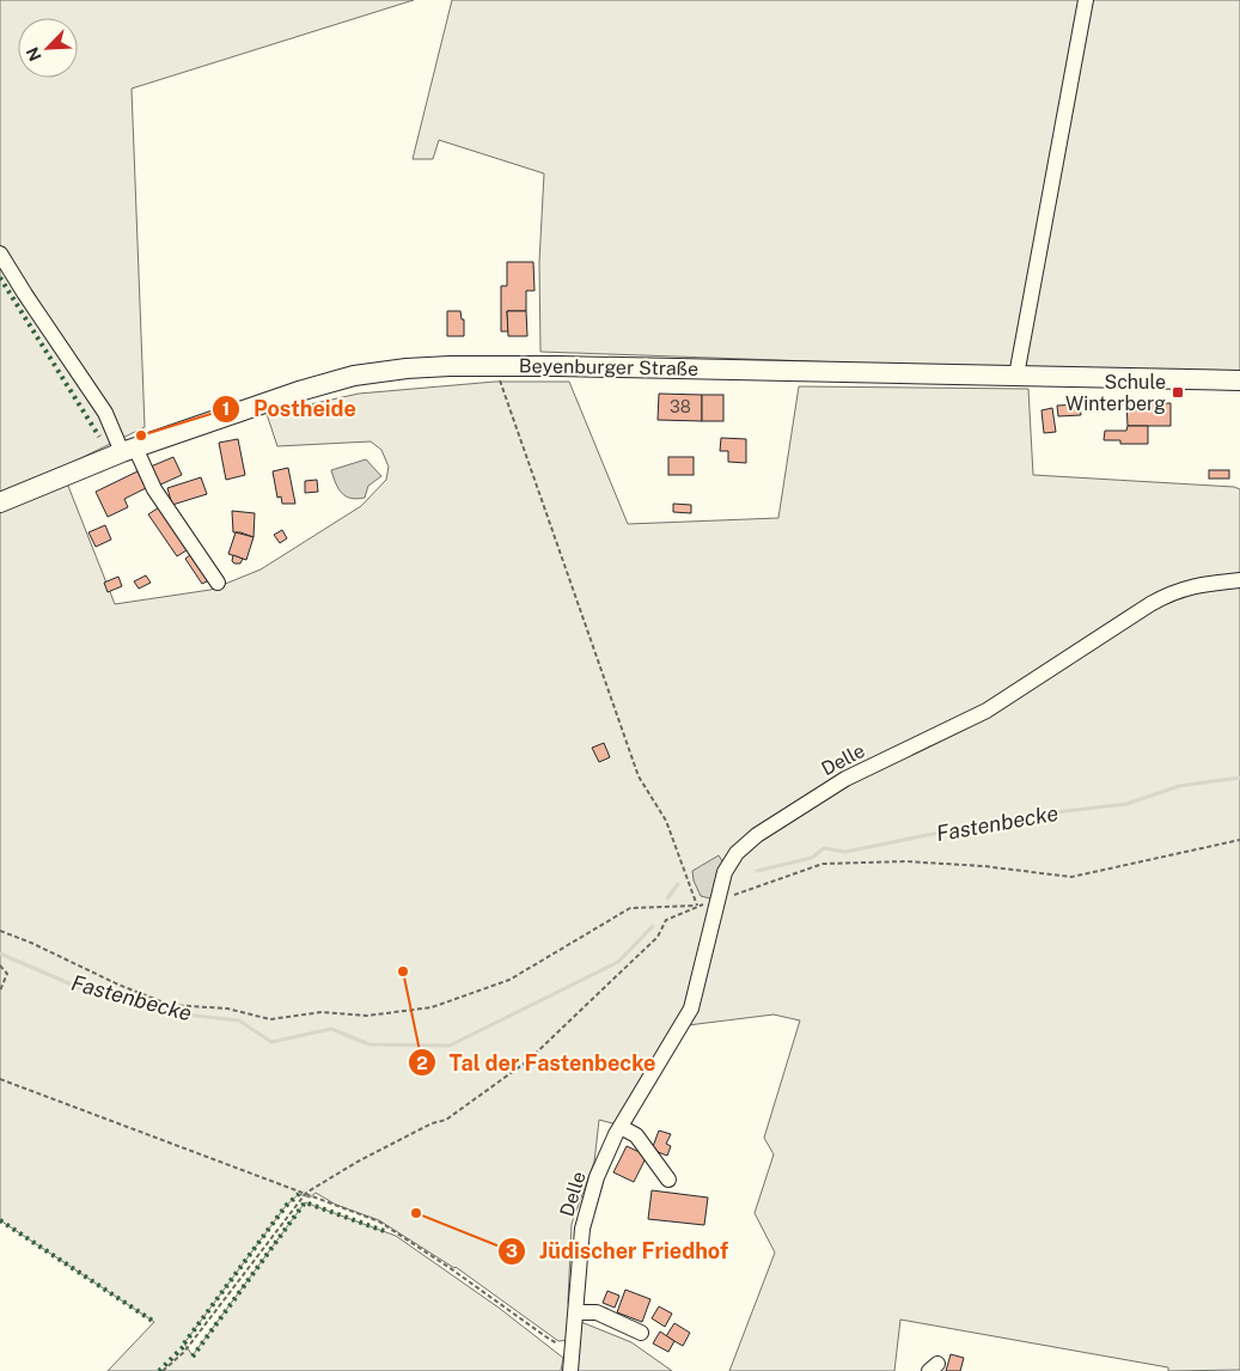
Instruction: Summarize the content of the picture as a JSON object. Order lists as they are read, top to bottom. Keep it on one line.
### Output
{"streets":{"main road":["Beyenburger Straße"],"street":["Delle"]},"water":["Fastenbecke"],"places":{"transit":["Schule Winterberg"],"other":["Postheide","Tal der Fastenbecke","Jüdischer Friedhof"]},"house_numbers":["38"],"north":"bottom left"}
